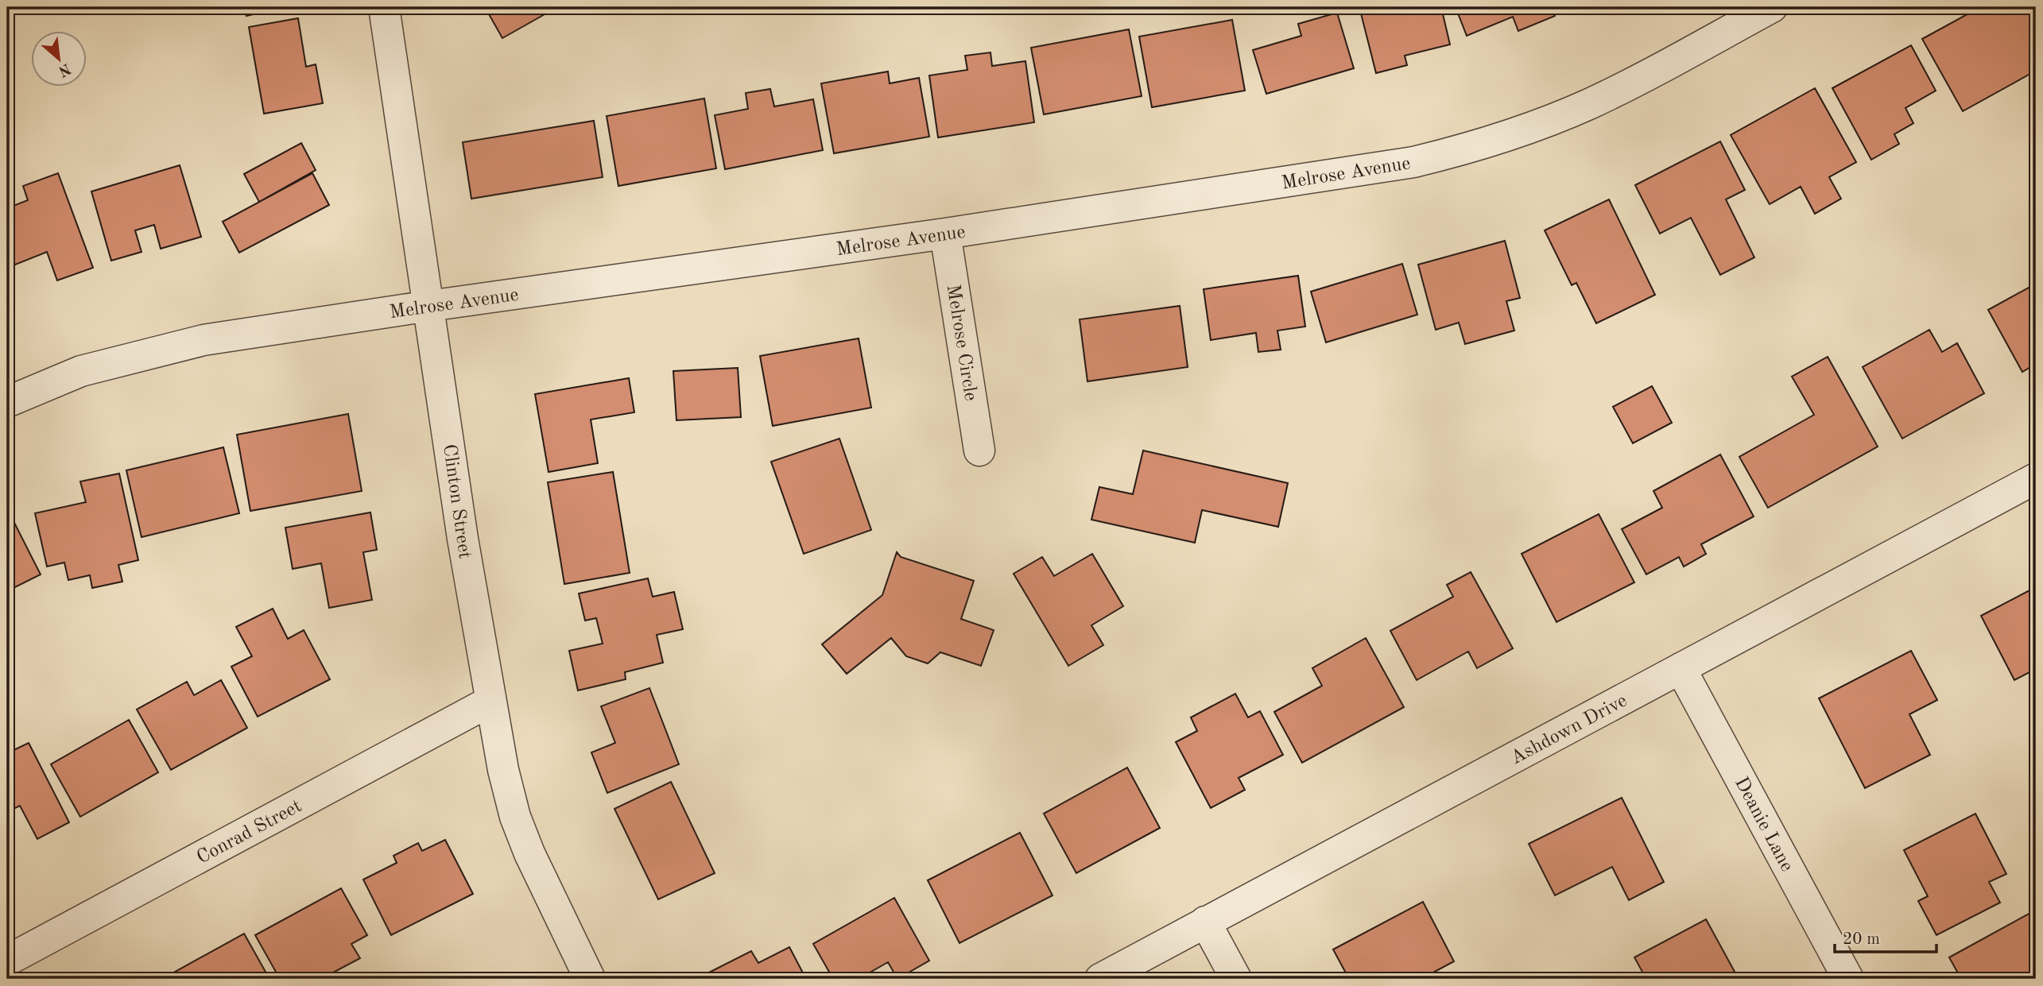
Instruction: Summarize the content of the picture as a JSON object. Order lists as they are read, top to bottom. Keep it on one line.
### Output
{"streets":{"street":["Melrose Avenue","Melrose Circle","Clinton Street","Ashdown Drive","Deanie Lane","Conrad Street"]},"crossings":[["Melrose Avenue","Melrose Circle"],["Melrose Avenue","Clinton Street"],["Clinton Street","Conrad Street"],["Ashdown Drive","Deanie Lane"]],"scale_bar":"20 m","north":"bottom right"}
